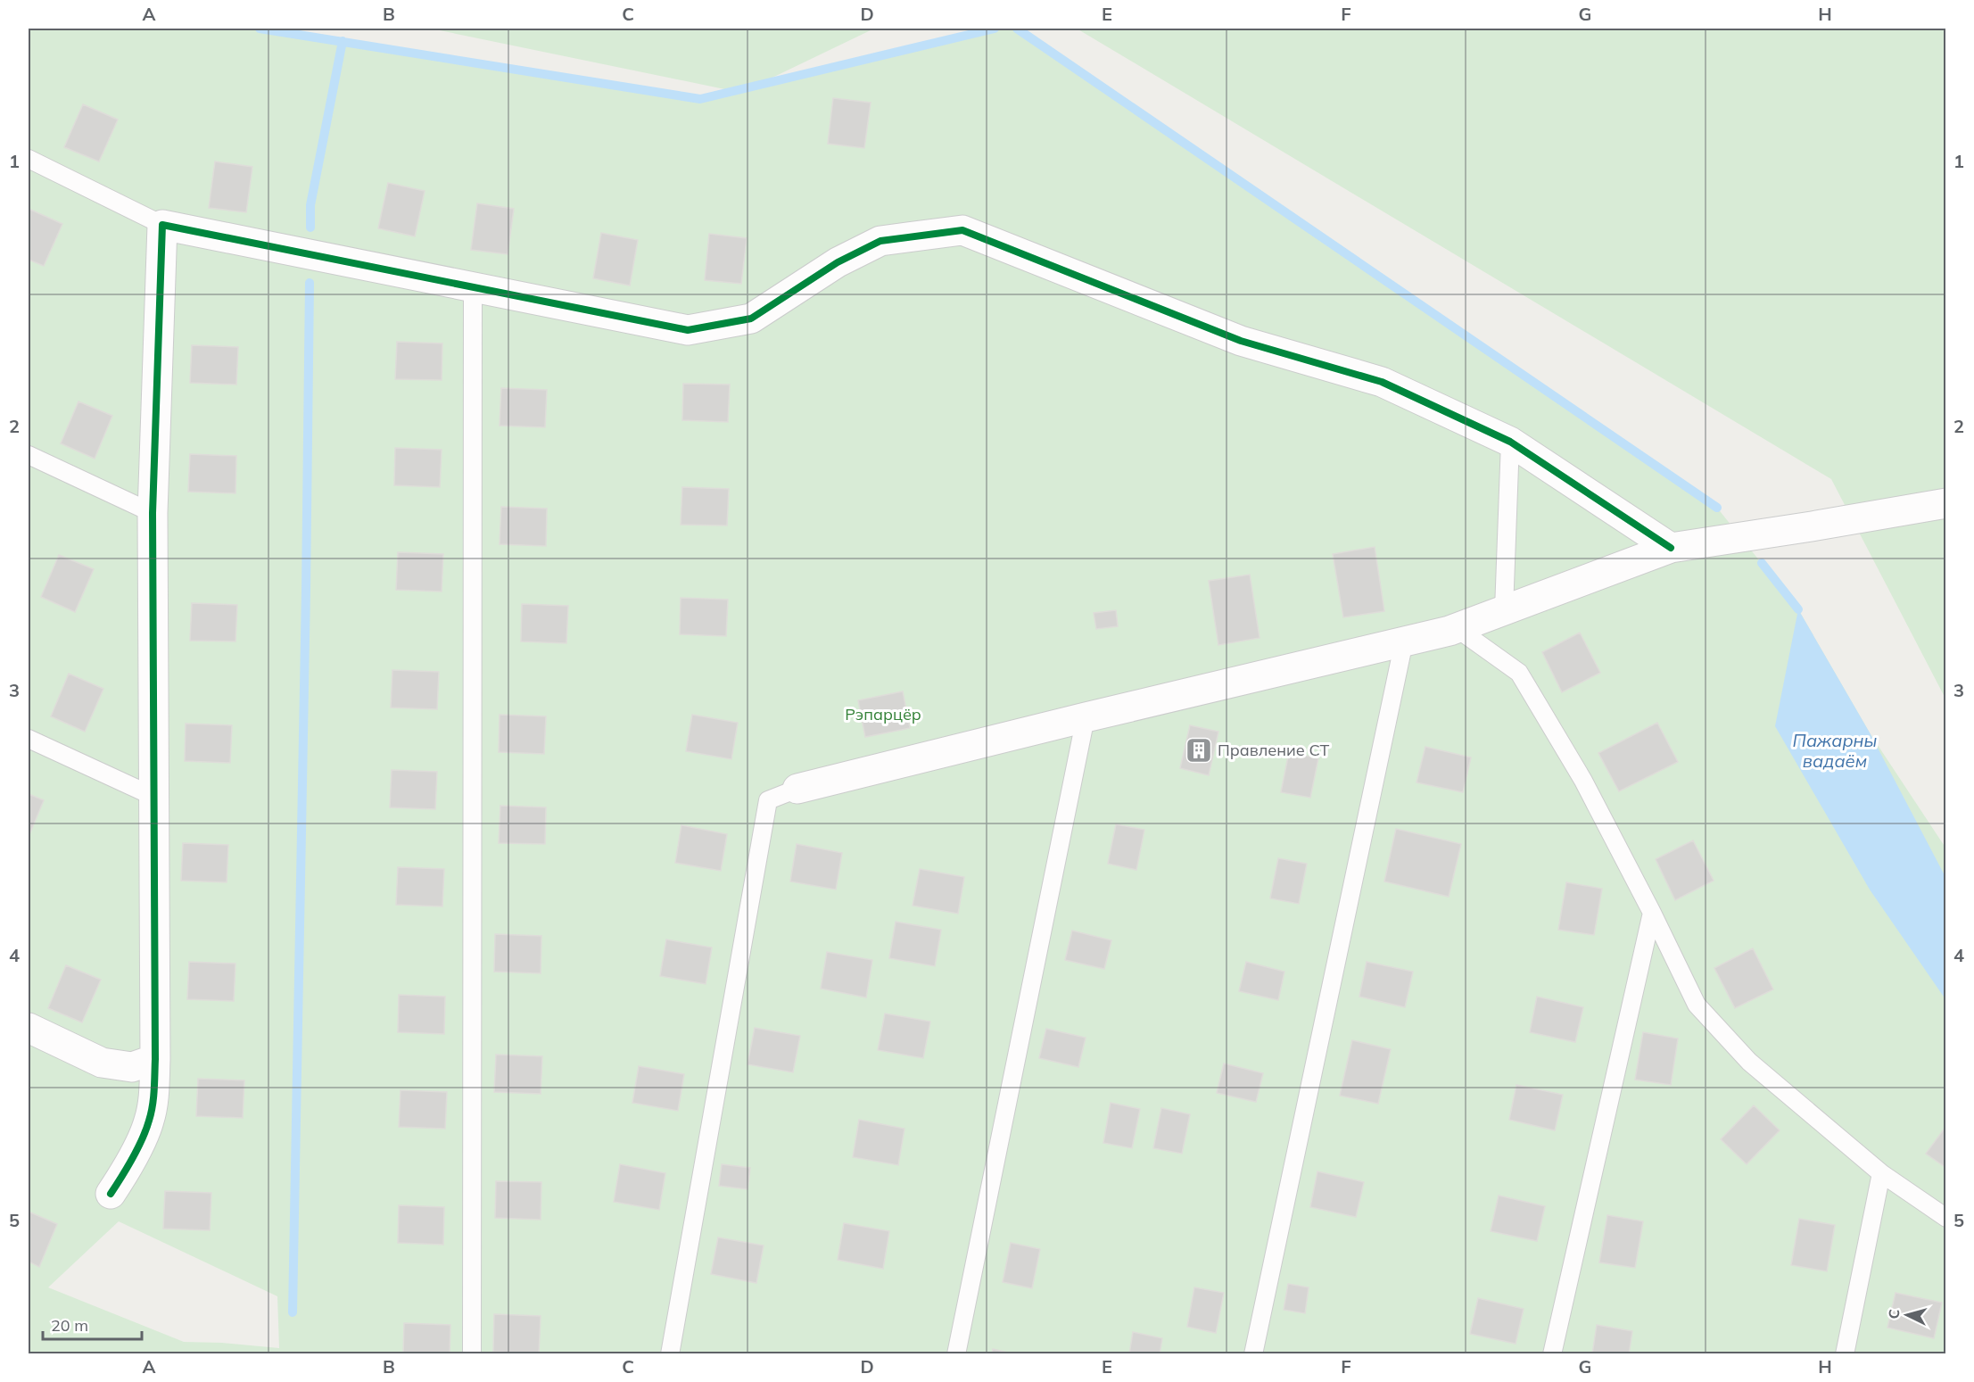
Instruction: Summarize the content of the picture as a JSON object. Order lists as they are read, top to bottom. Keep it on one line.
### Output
{"water":["Пажарны вадаём"],"parks":["Рэпарцёр"],"places":{"building":["Правление СТ"]},"scale_bar":"20 m","north":"left","grid":{"columns":["A","B","C","D","E","F","G","H"],"rows":["1","2","3","4","5"]}}
